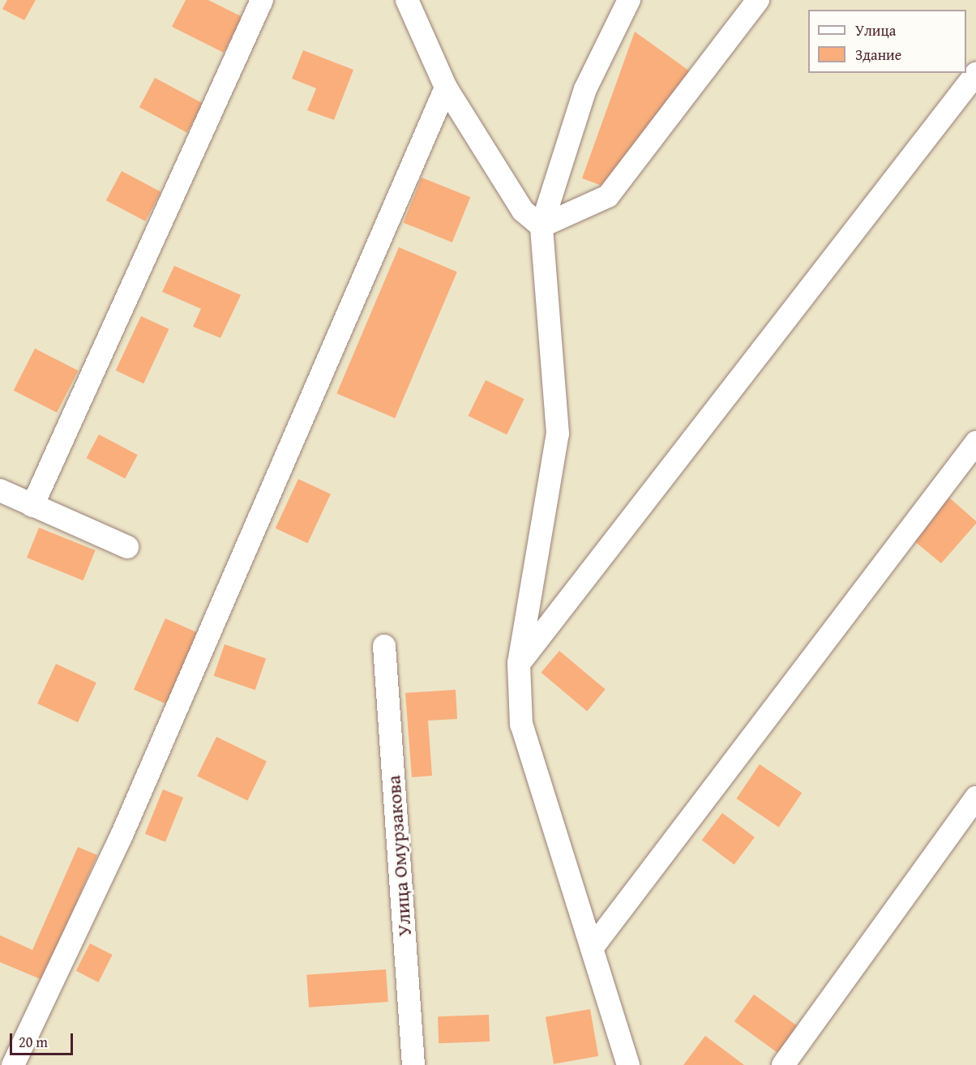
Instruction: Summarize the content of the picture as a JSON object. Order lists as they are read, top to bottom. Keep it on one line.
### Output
{"streets":{"street":["Улица Омурзакова"]},"legend":["Улица","Здание"],"scale_bar":"20 m"}
